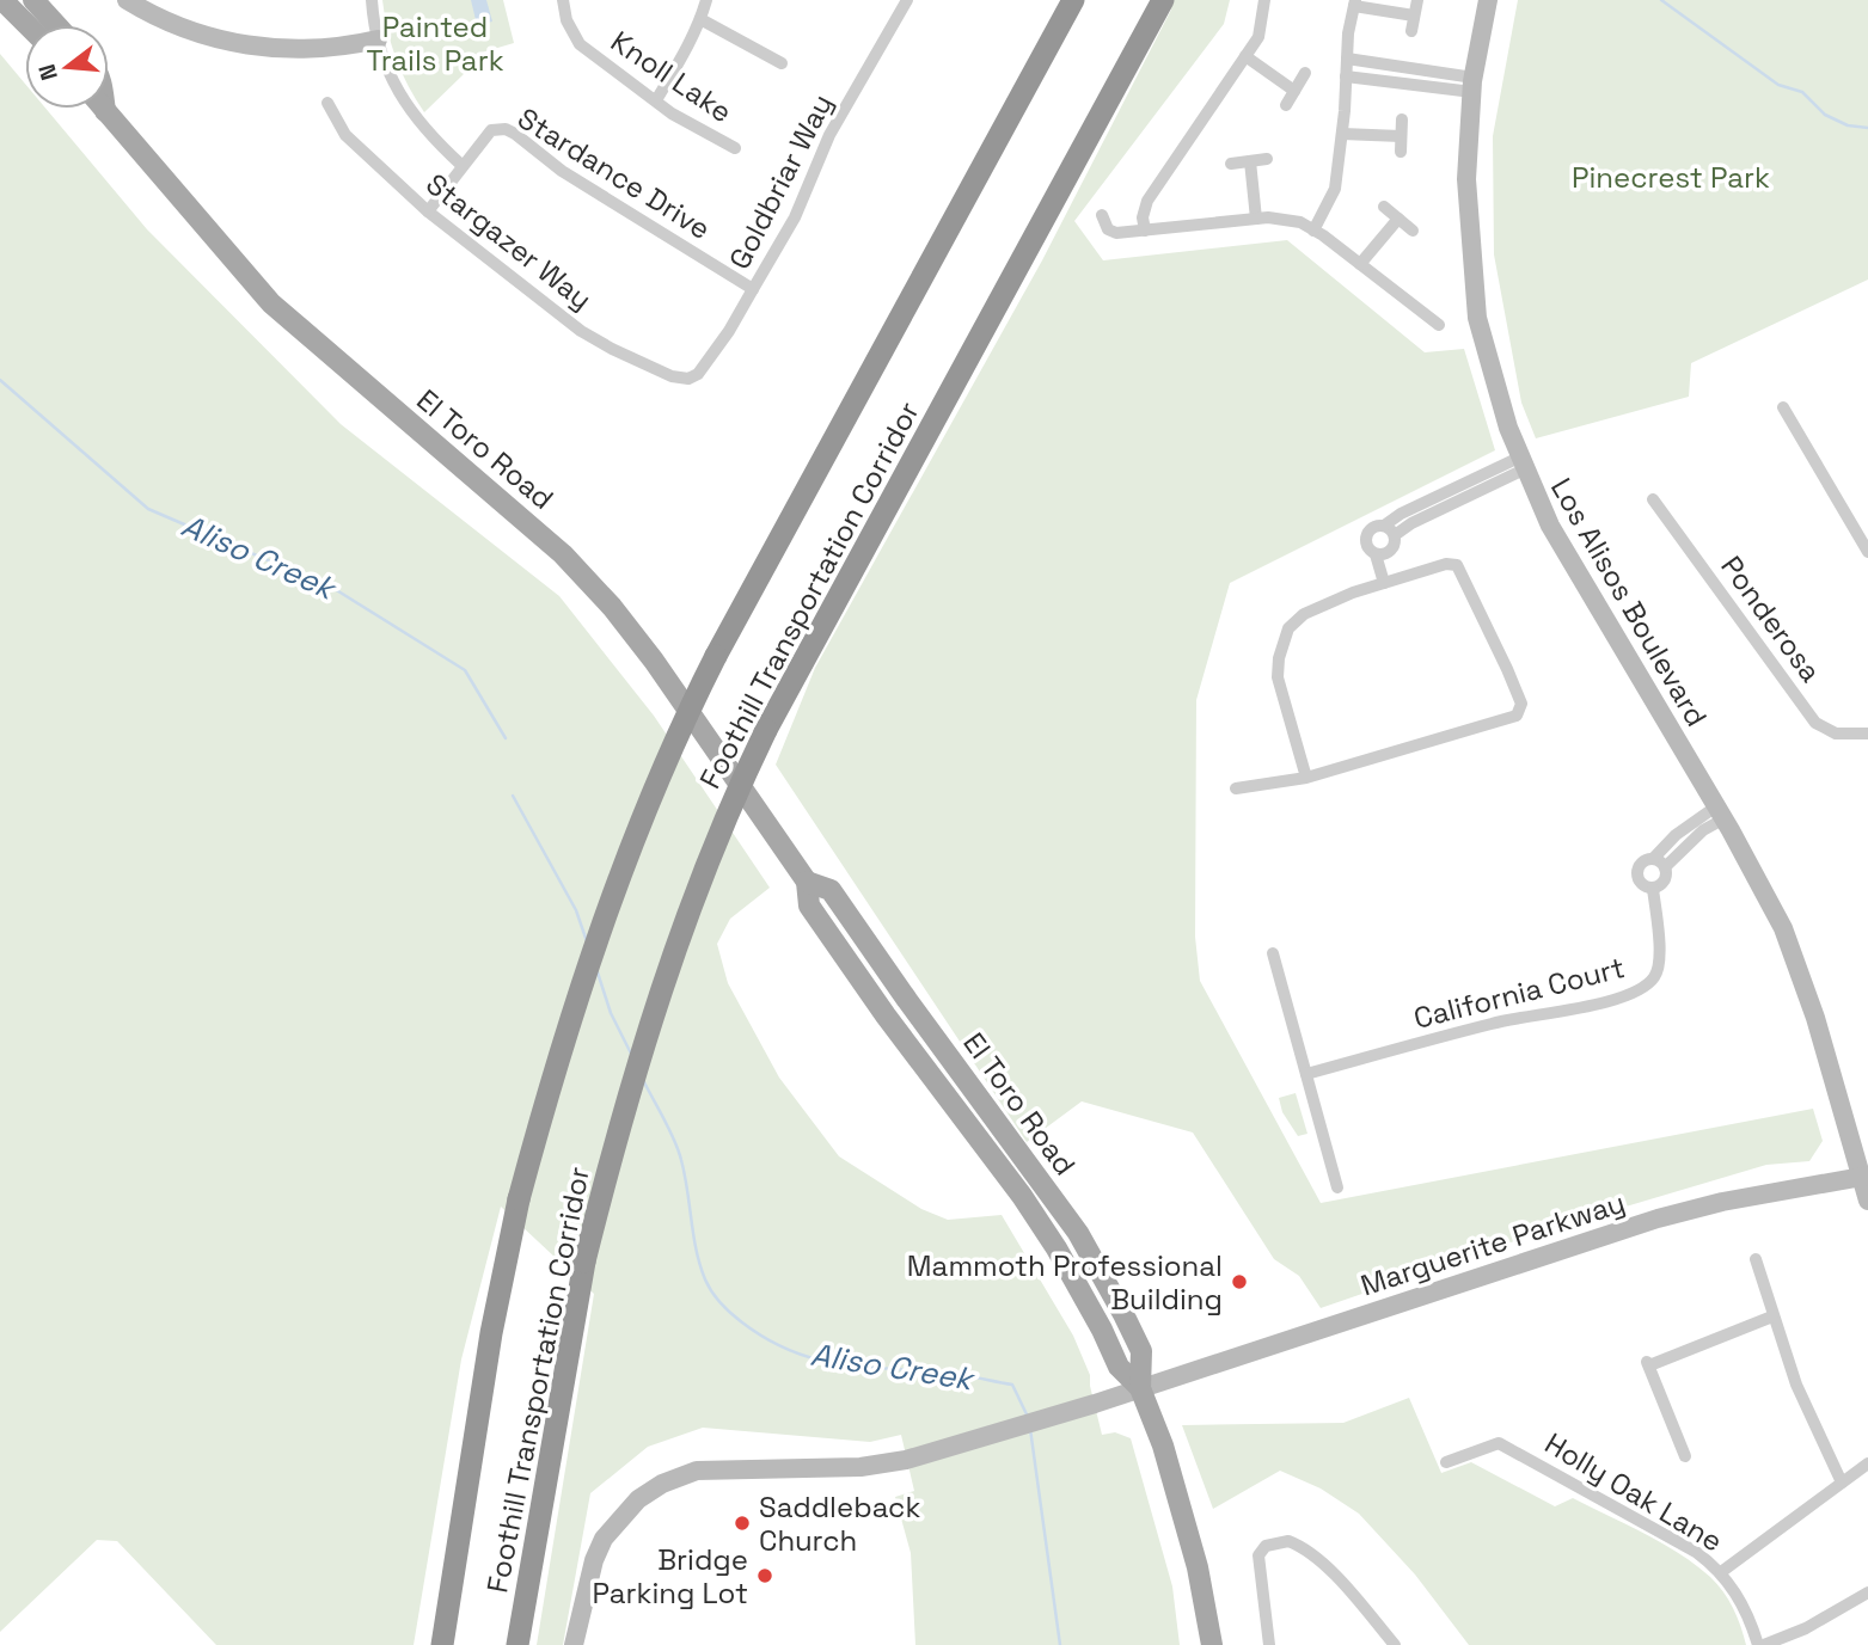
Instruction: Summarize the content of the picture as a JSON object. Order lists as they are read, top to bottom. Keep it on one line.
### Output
{"streets":{"highway":["Foothill Transportation Corridor"],"main road":["El Toro Road","Los Alisos Boulevard","Marguerite Parkway"],"street":["Knoll Lake","Stardance Drive","Goldbriar Way","Stargazer Way","Ponderosa","California Court","Holly Oak Lane"]},"crossings":[["Stardance Drive","Goldbriar Way"],["Goldbriar Way","Stargazer Way"],["El Toro Road","Marguerite Parkway"],["Los Alisos Boulevard","Marguerite Parkway"]],"water":["Aliso Creek"],"parks":["Painted Trails Park","Pinecrest Park"],"places":["Mammoth Professional Building","Saddleback Church","Bridge Parking Lot"],"north":"left"}
